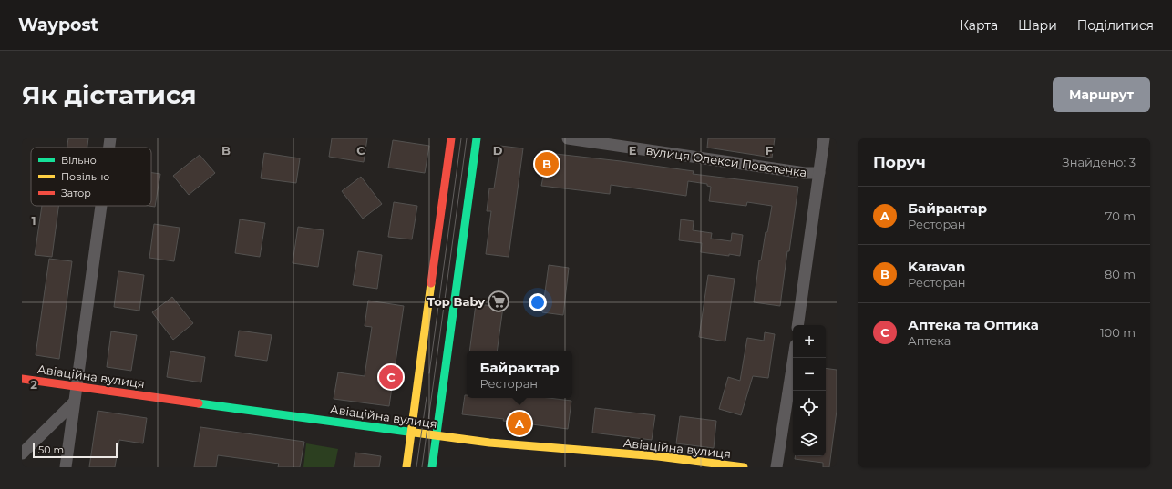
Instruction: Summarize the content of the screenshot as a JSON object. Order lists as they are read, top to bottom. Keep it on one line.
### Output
{"streets":{"main road":["Авіаційна вулиця"],"street":["вулиця Олекси Повстенка"]},"places":{"supermarket":["Top Baby"]},"legend":["Вільно","Повільно","Затор"],"scale_bar":"50 m","page":{"header":"Waypost","nav":["Карта","Шари","Поділитися"],"buttons":"Маршрут","title":"Як дістатися","heading":["Поруч","Знайдено: 3"],"pins":["B","C","A"],"list":[{"mark":"A","name":"Байрактар","note":"Ресторан","value":"70 m"},{"mark":"B","name":"Karavan","note":"Ресторан","value":"80 m"},{"mark":"C","name":"Аптека та Оптика","note":"Аптека","value":"100 m"}],"map_buttons":["+","−"],"popup":["Байрактар","Ресторан"],"scale":"50 m"},"grid":{"columns":["B","C","D","E","F"],"rows":["1","2"]}}
